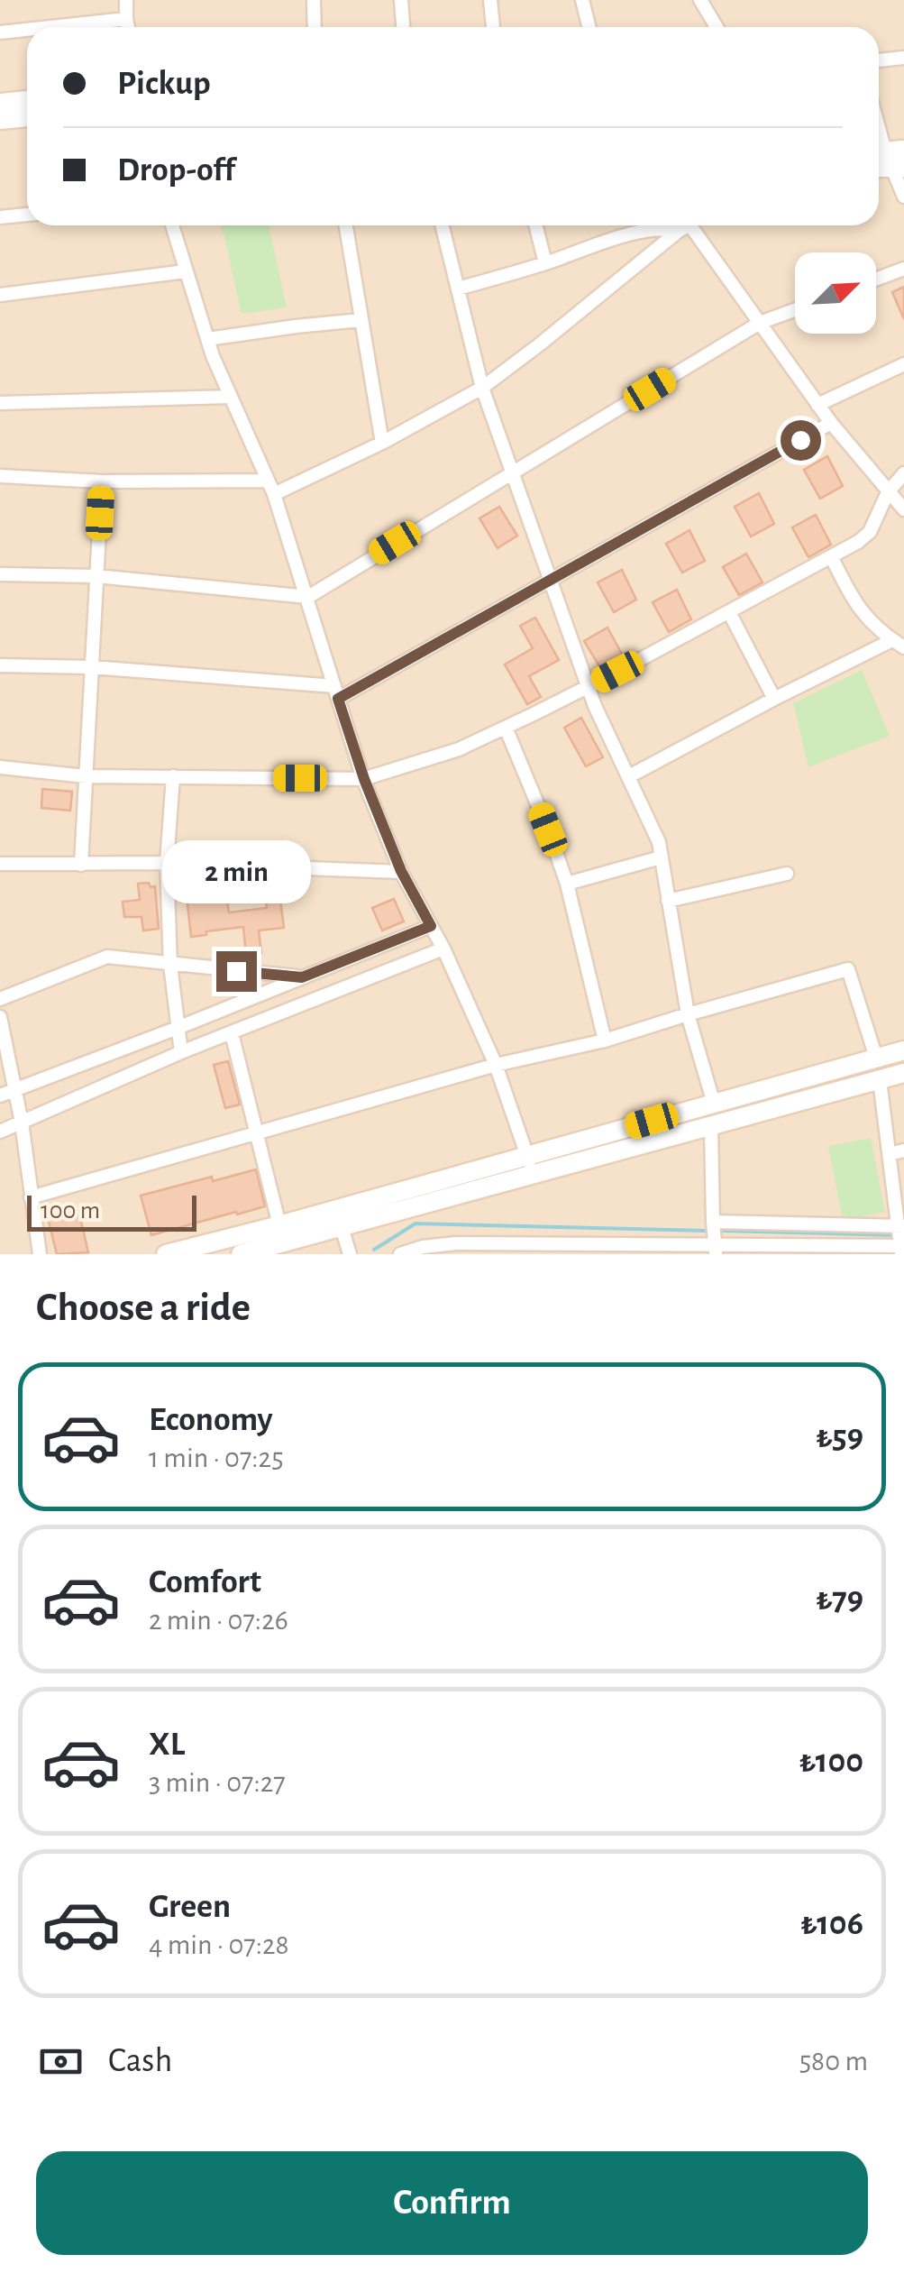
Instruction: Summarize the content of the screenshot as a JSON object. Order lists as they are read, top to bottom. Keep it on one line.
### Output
{"scale_bar":"100 m","north":"top right","page":{"banner":["Pickup","Drop-off"],"bubble":"2 min","scale":"100 m","heading":"Choose a ride","list":[{"name":"Economy","note":"1 min · 07:25","value":"₺59"},{"name":"Comfort","note":"2 min · 07:26","value":"₺79"},{"name":"XL","note":"3 min · 07:27","value":"₺100"},{"name":"Green","note":"4 min · 07:28","value":"₺106"}],"pay":["Cash","580 m"],"buttons":"Confirm"}}
